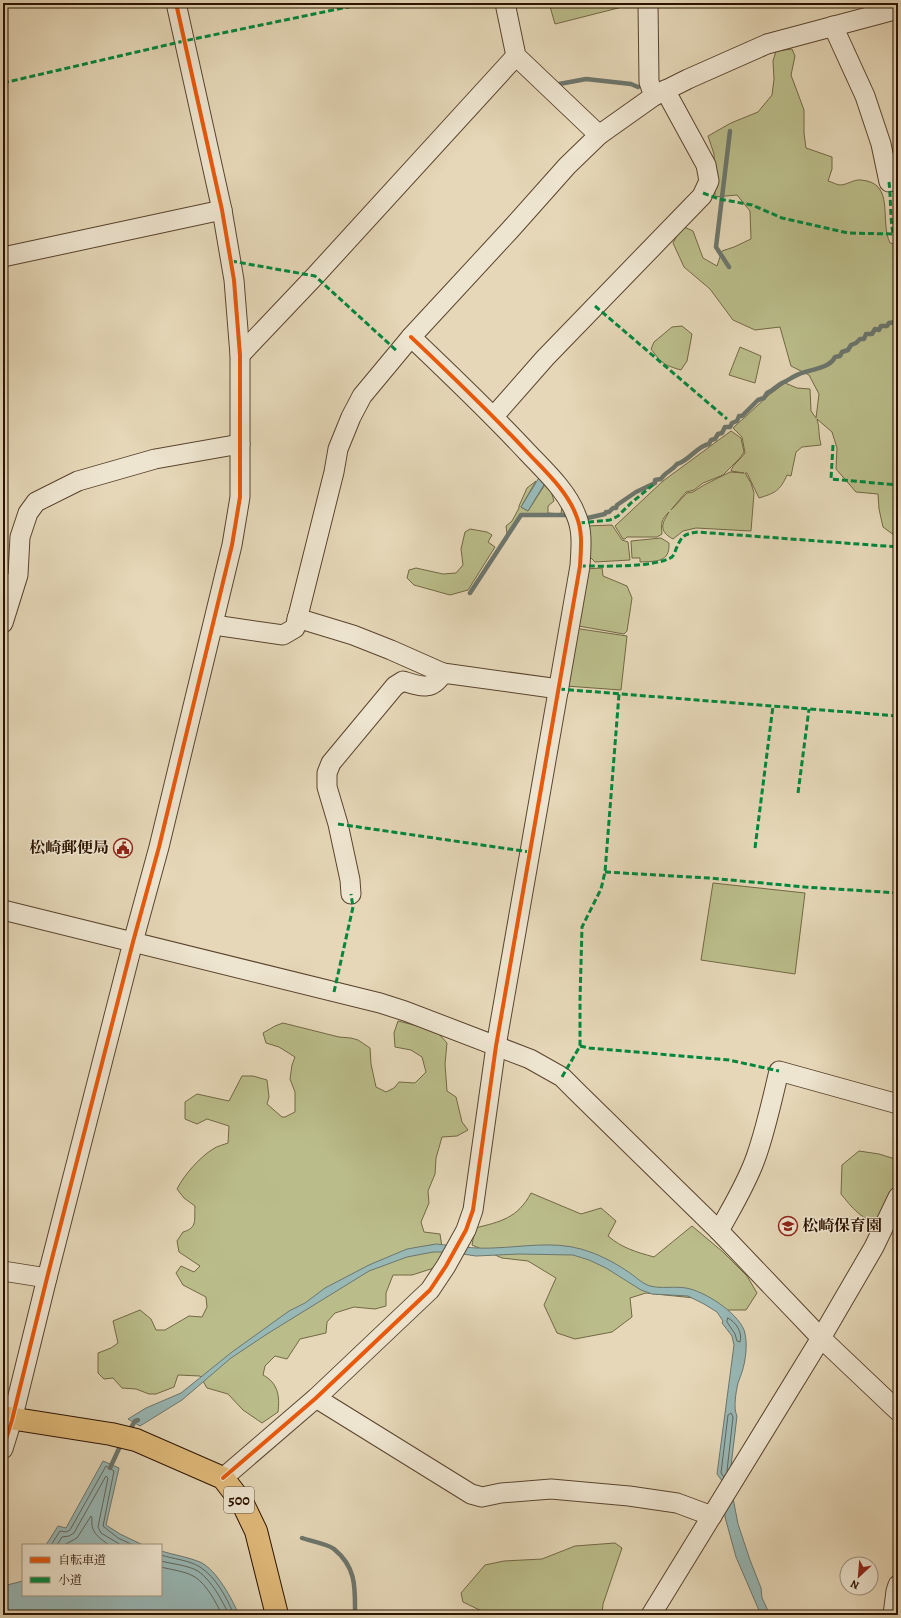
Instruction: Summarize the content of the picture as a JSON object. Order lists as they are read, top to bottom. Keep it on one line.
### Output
{"streets":{"highway":["500"]},"places":{"public building":["松崎郵便局"],"school or university":["松崎保育園"]},"legend":["自転車道","小道"],"north":"bottom left"}
